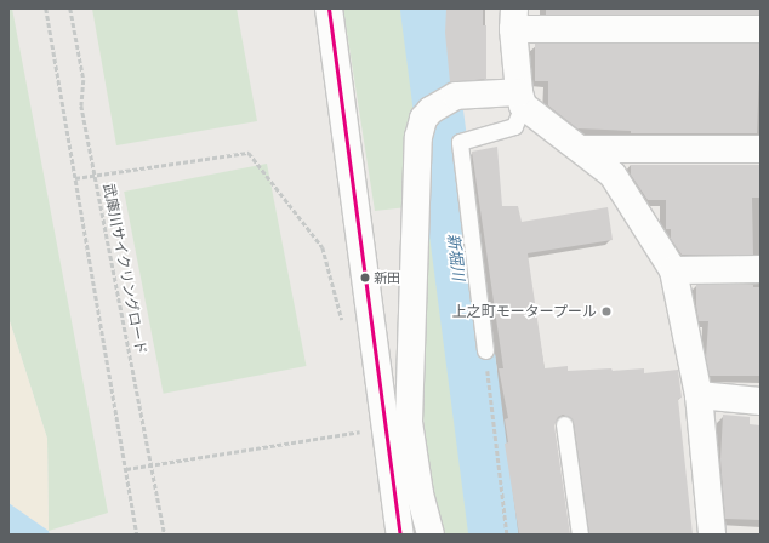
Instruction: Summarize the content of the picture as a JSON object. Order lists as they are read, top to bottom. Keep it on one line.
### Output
{"streets":{"path":["武庫川サイクリングロード"]},"water":["新堀川"],"places":["新田","上之町モータープール"]}
